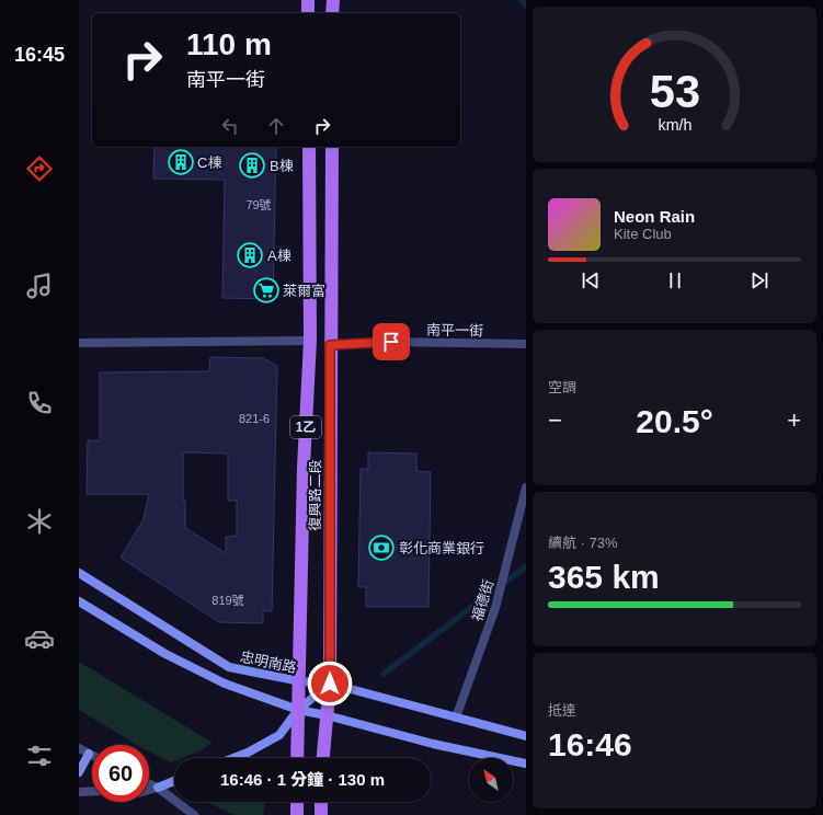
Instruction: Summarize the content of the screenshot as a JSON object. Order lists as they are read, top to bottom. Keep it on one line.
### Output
{"streets":{"main road":["1乙","復興路二段","忠明南路"],"street":["南平一街","福德街"]},"crossings":[["南平一街","復興路二段"],["復興路二段","忠明南路"],["福德街","忠明南路"]],"places":{"building":["C棟","B棟","A棟"],"supermarket":["萊爾富"],"bank":["彰化商業銀行"]},"house_numbers":["79號","821-6","819號"],"north":"top left","page":{"tabs":"16:45","turn":["110 m","南平一街"],"song":["Neon Rain","Kite Club"],"tile":["空調",["續航 · 73%","365 km"],["抵達","16:46"]],"heat":["−","20.5°","+"],"limit":"60","trip":"16:46 · 1 分鐘 · 130 m","gauge":["53","km/h"]}}
